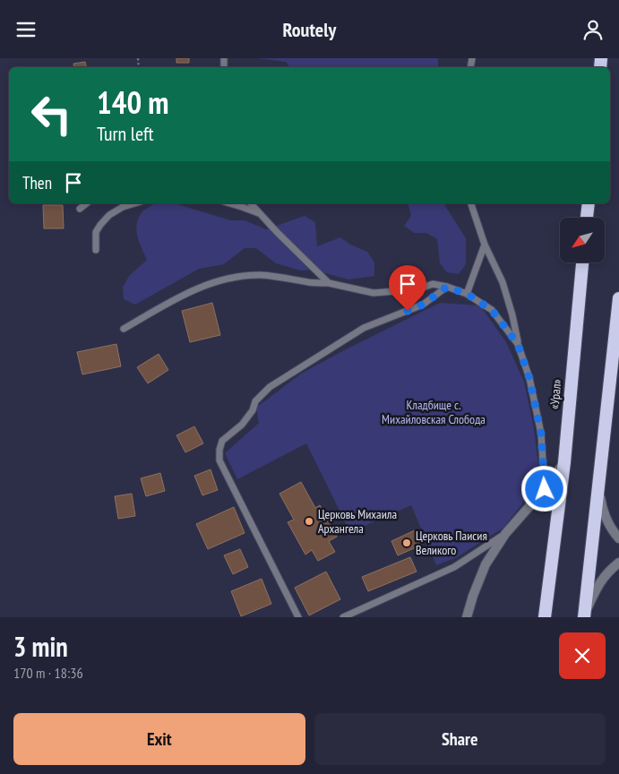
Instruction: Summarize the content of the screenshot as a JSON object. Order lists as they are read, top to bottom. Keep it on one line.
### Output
{"streets":{"highway":["«Урал»"]},"parks":["Кладбище с. Михайловская Слобода"],"places":["Церковь Михаила Архангела","Церковь Паисия Великого"],"north":"bottom left","page":{"header":"Routely","turn":["140 m","Turn left"],"then":"Then","heading":["3 min","170 m · 18:36"],"buttons":["Exit","Share"]}}
